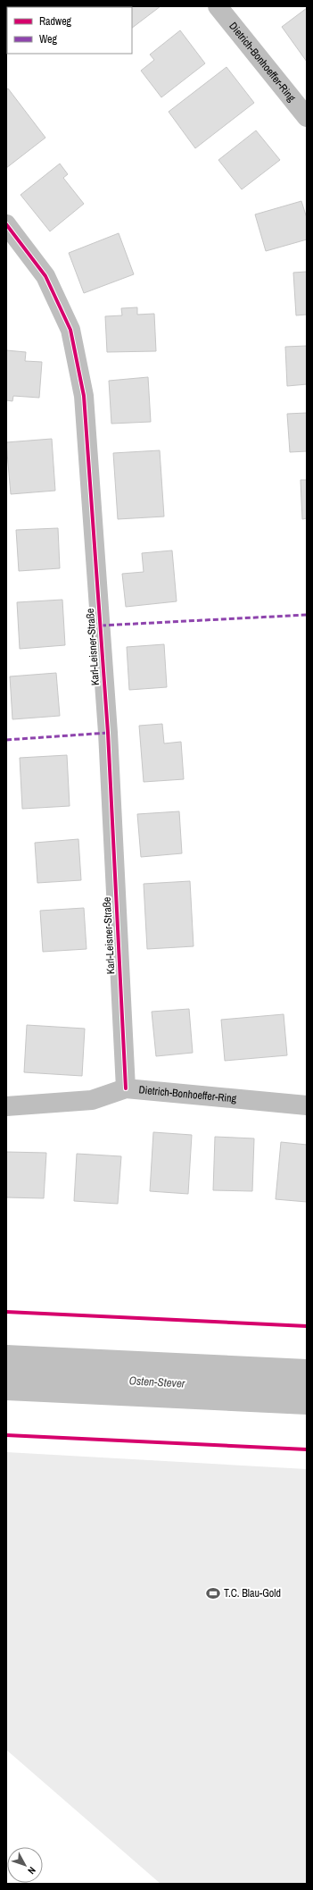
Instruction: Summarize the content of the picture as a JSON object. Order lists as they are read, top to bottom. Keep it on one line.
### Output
{"streets":{"street":["Dietrich-Bonhoeffer-Ring","Karl-Leisner-Straße"]},"crossings":[["Dietrich-Bonhoeffer-Ring","Karl-Leisner-Straße"]],"water":["Osten-Stever"],"places":{"sports":["T.C. Blau-Gold"]},"legend":["Radweg","Weg"],"north":"bottom right"}
